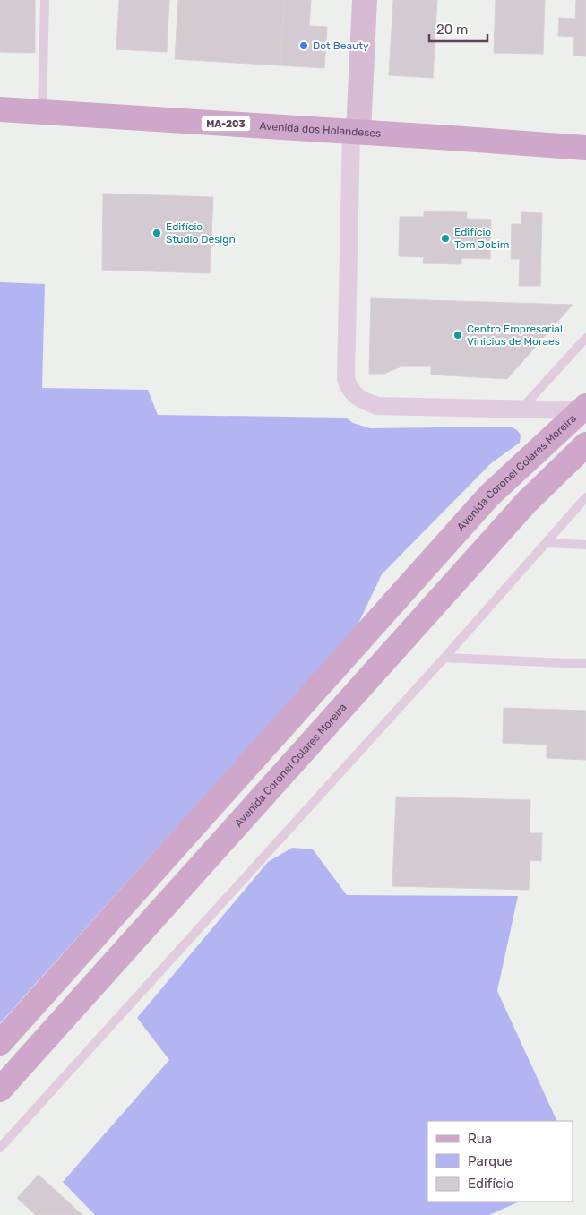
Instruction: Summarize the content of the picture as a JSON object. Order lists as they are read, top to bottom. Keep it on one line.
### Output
{"streets":{"main road":["MA-203","Avenida dos Holandeses","Avenida Coronel Colares Moreira"]},"places":["Dot Beauty","Edifício Studio Design","Edifício Tom Jobim","Centro Empresarial Vinicius de Moraes"],"legend":["Rua","Parque","Edifício"],"scale_bar":"20 m"}
